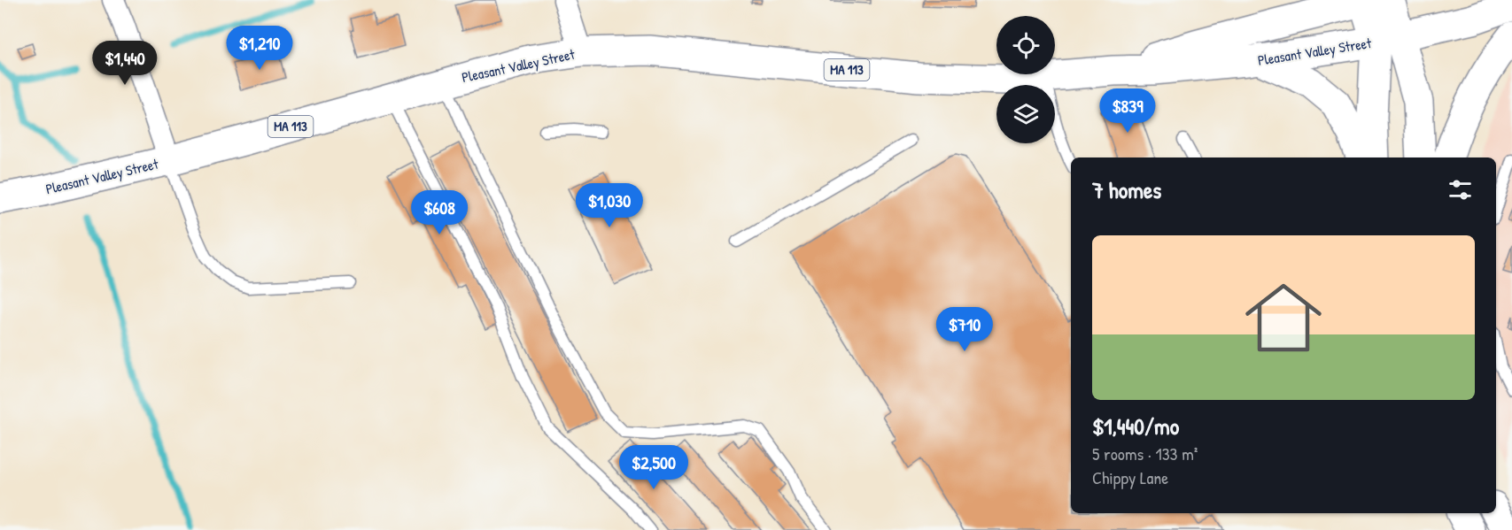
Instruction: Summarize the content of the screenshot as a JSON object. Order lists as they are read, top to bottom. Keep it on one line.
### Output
{"streets":{"main road":["Pleasant Valley Street","MA 113"]},"page":{"price":["$1,210","$1,440","$839","$1,030","$608","$710","$2,500"],"heading":"7 homes","list":[{"name":"$1,440/mo","note":"5 rooms · 133 m² · Chippy Lane"}]}}
